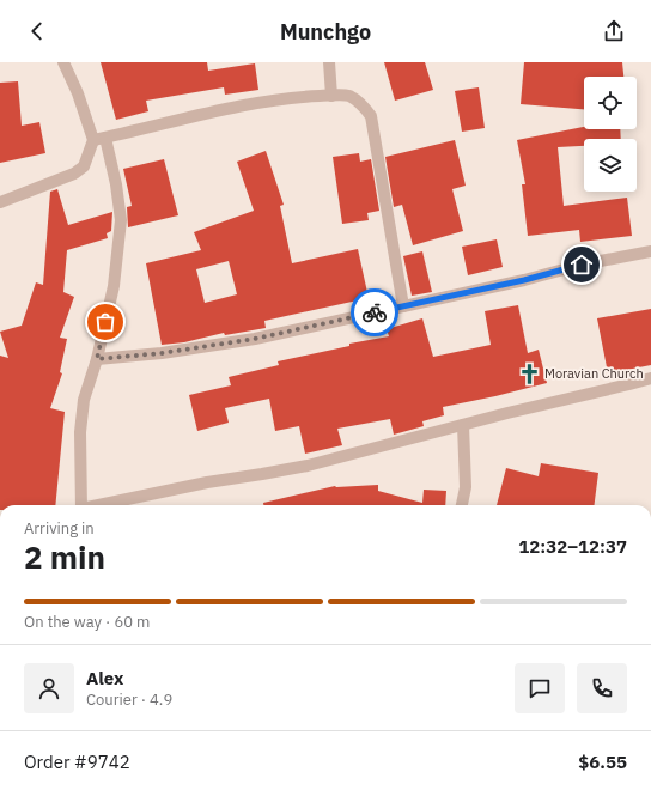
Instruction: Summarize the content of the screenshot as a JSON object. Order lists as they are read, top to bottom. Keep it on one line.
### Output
{"places":{"church":["Moravian Church"]},"page":{"header":"Munchgo","heading":["2 min","Arriving in","12:32–12:37"],"panel":["Alex","Courier · 4.9","Order #9742","$6.55"],"bar":"On the way · 60 m"}}
